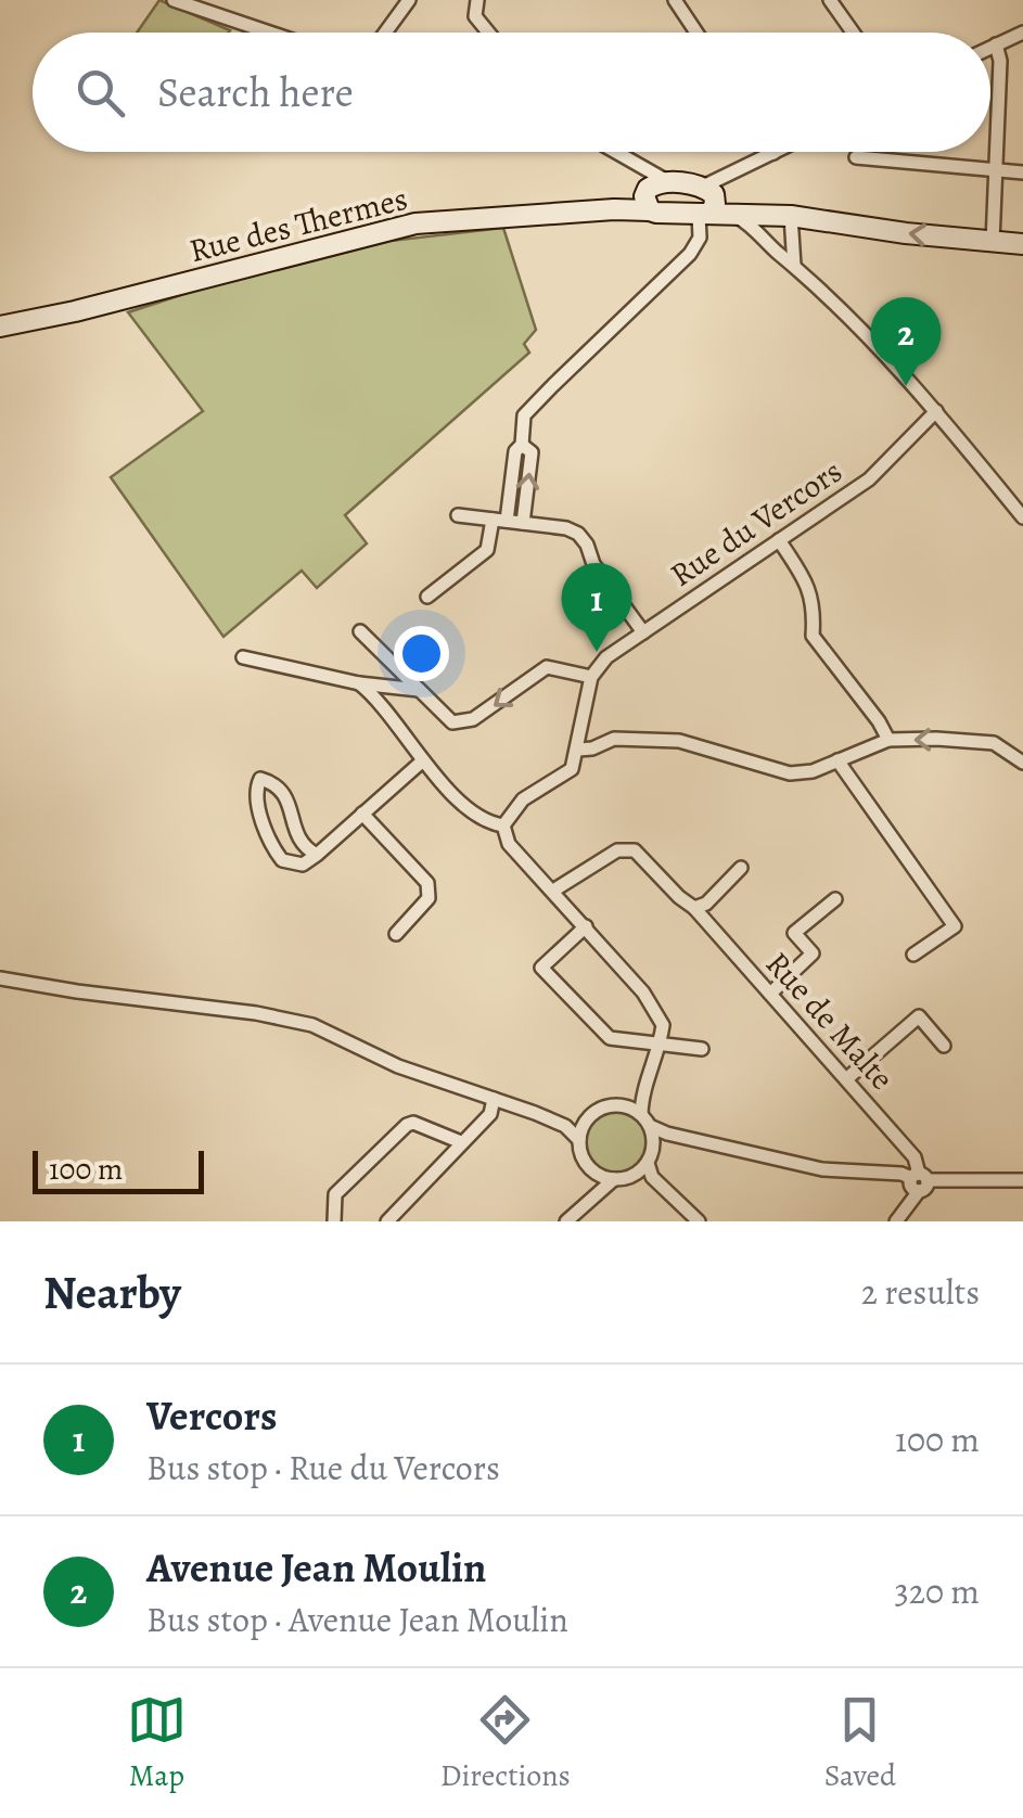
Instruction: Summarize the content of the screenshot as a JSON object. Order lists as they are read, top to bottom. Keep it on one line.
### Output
{"streets":{"main road":["Rue des Thermes"],"street":["Rue du Vercors","Rue de Malte"]},"scale_bar":"100 m","page":{"search":"Search here","pins":["2","1"],"scale":"100 m","heading":["Nearby","2 results"],"list":[{"mark":"1","name":"Vercors","note":"Bus stop · Rue du Vercors","value":"100 m"},{"mark":"2","name":"Avenue Jean Moulin","note":"Bus stop · Avenue Jean Moulin","value":"320 m"}],"nav":["Map","Directions","Saved"]}}
